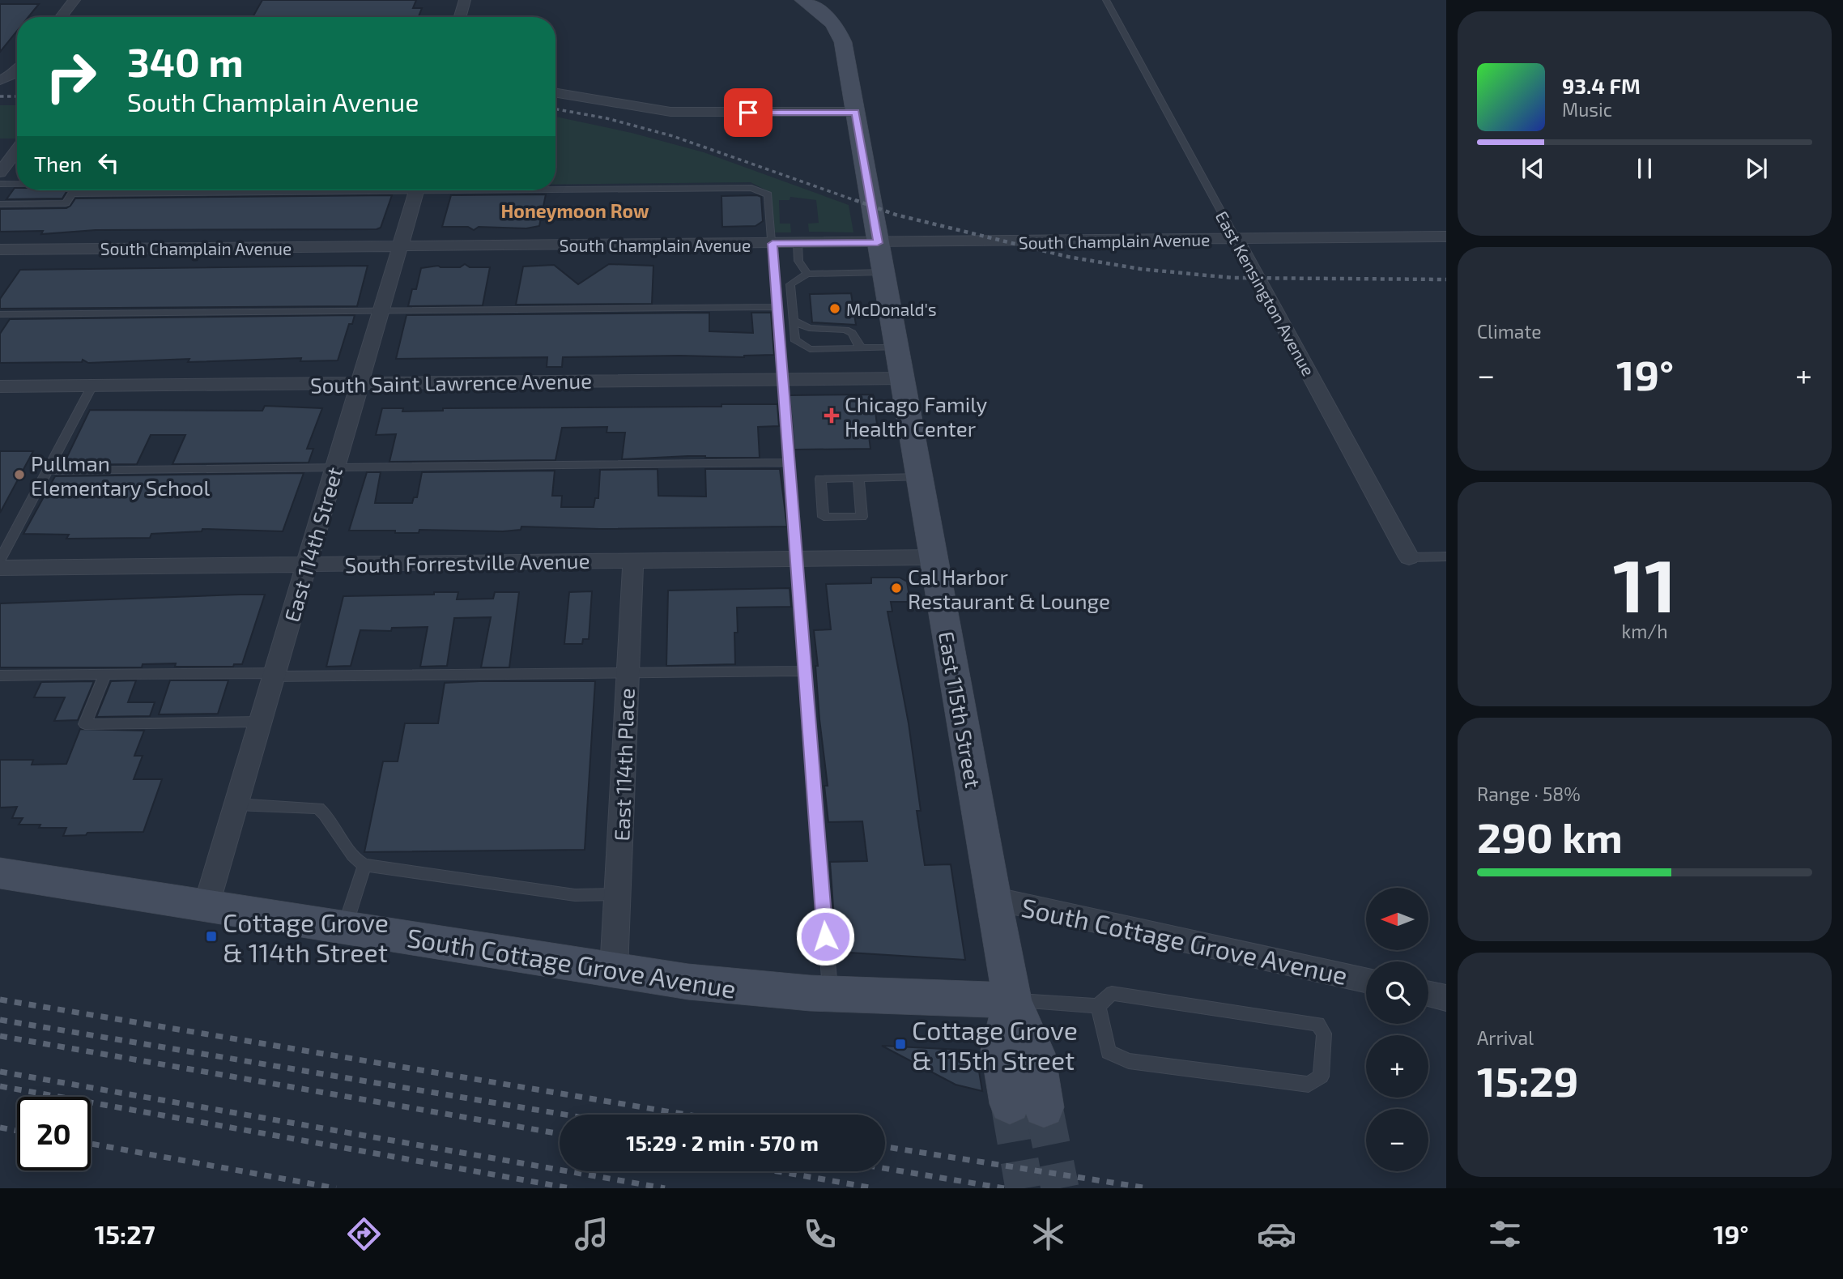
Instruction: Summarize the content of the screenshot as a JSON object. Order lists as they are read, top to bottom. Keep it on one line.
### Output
{"streets":{"street":["South Champlain Avenue","East Kensington Avenue","South Saint Lawrence Avenue","East 114th Street","South Forrestville Avenue","East 115th Street","East 114th Place","South Cottage Grove Avenue"]},"crossings":[["South Champlain Avenue","East Kensington Avenue"],["South Champlain Avenue","East 114th Street"],["South Champlain Avenue","East 115th Street"],["South Saint Lawrence Avenue","East 114th Street"],["South Saint Lawrence Avenue","East 115th Street"],["East 114th Street","South Forrestville Avenue"],["East 114th Street","South Cottage Grove Avenue"],["South Forrestville Avenue","East 115th Street"],["South Forrestville Avenue","East 114th Place"],["East 115th Street","South Cottage Grove Avenue"],["East 114th Place","South Cottage Grove Avenue"]],"districts":["Honeymoon Row"],"places":{"other":["McDonald's","Pullman Elementary School","Cal Harbor Restaurant & Lounge"],"health":["Chicago Family Health Center"],"transit":["Cottage Grove & 114th Street","Cottage Grove & 115th Street"]},"north":"left","page":{"turn":["340 m","South Champlain Avenue"],"song":["93.4 FM","Music"],"then":"Then","tile":["Climate",["11","km/h"],["Range · 58%","290 km"],["Arrival","15:29"]],"heat":["−","19°","+"],"map_buttons":["+","−"],"limit":"20","trip":"15:29 · 2 min · 570 m","tabs":["15:27","19°"]}}
